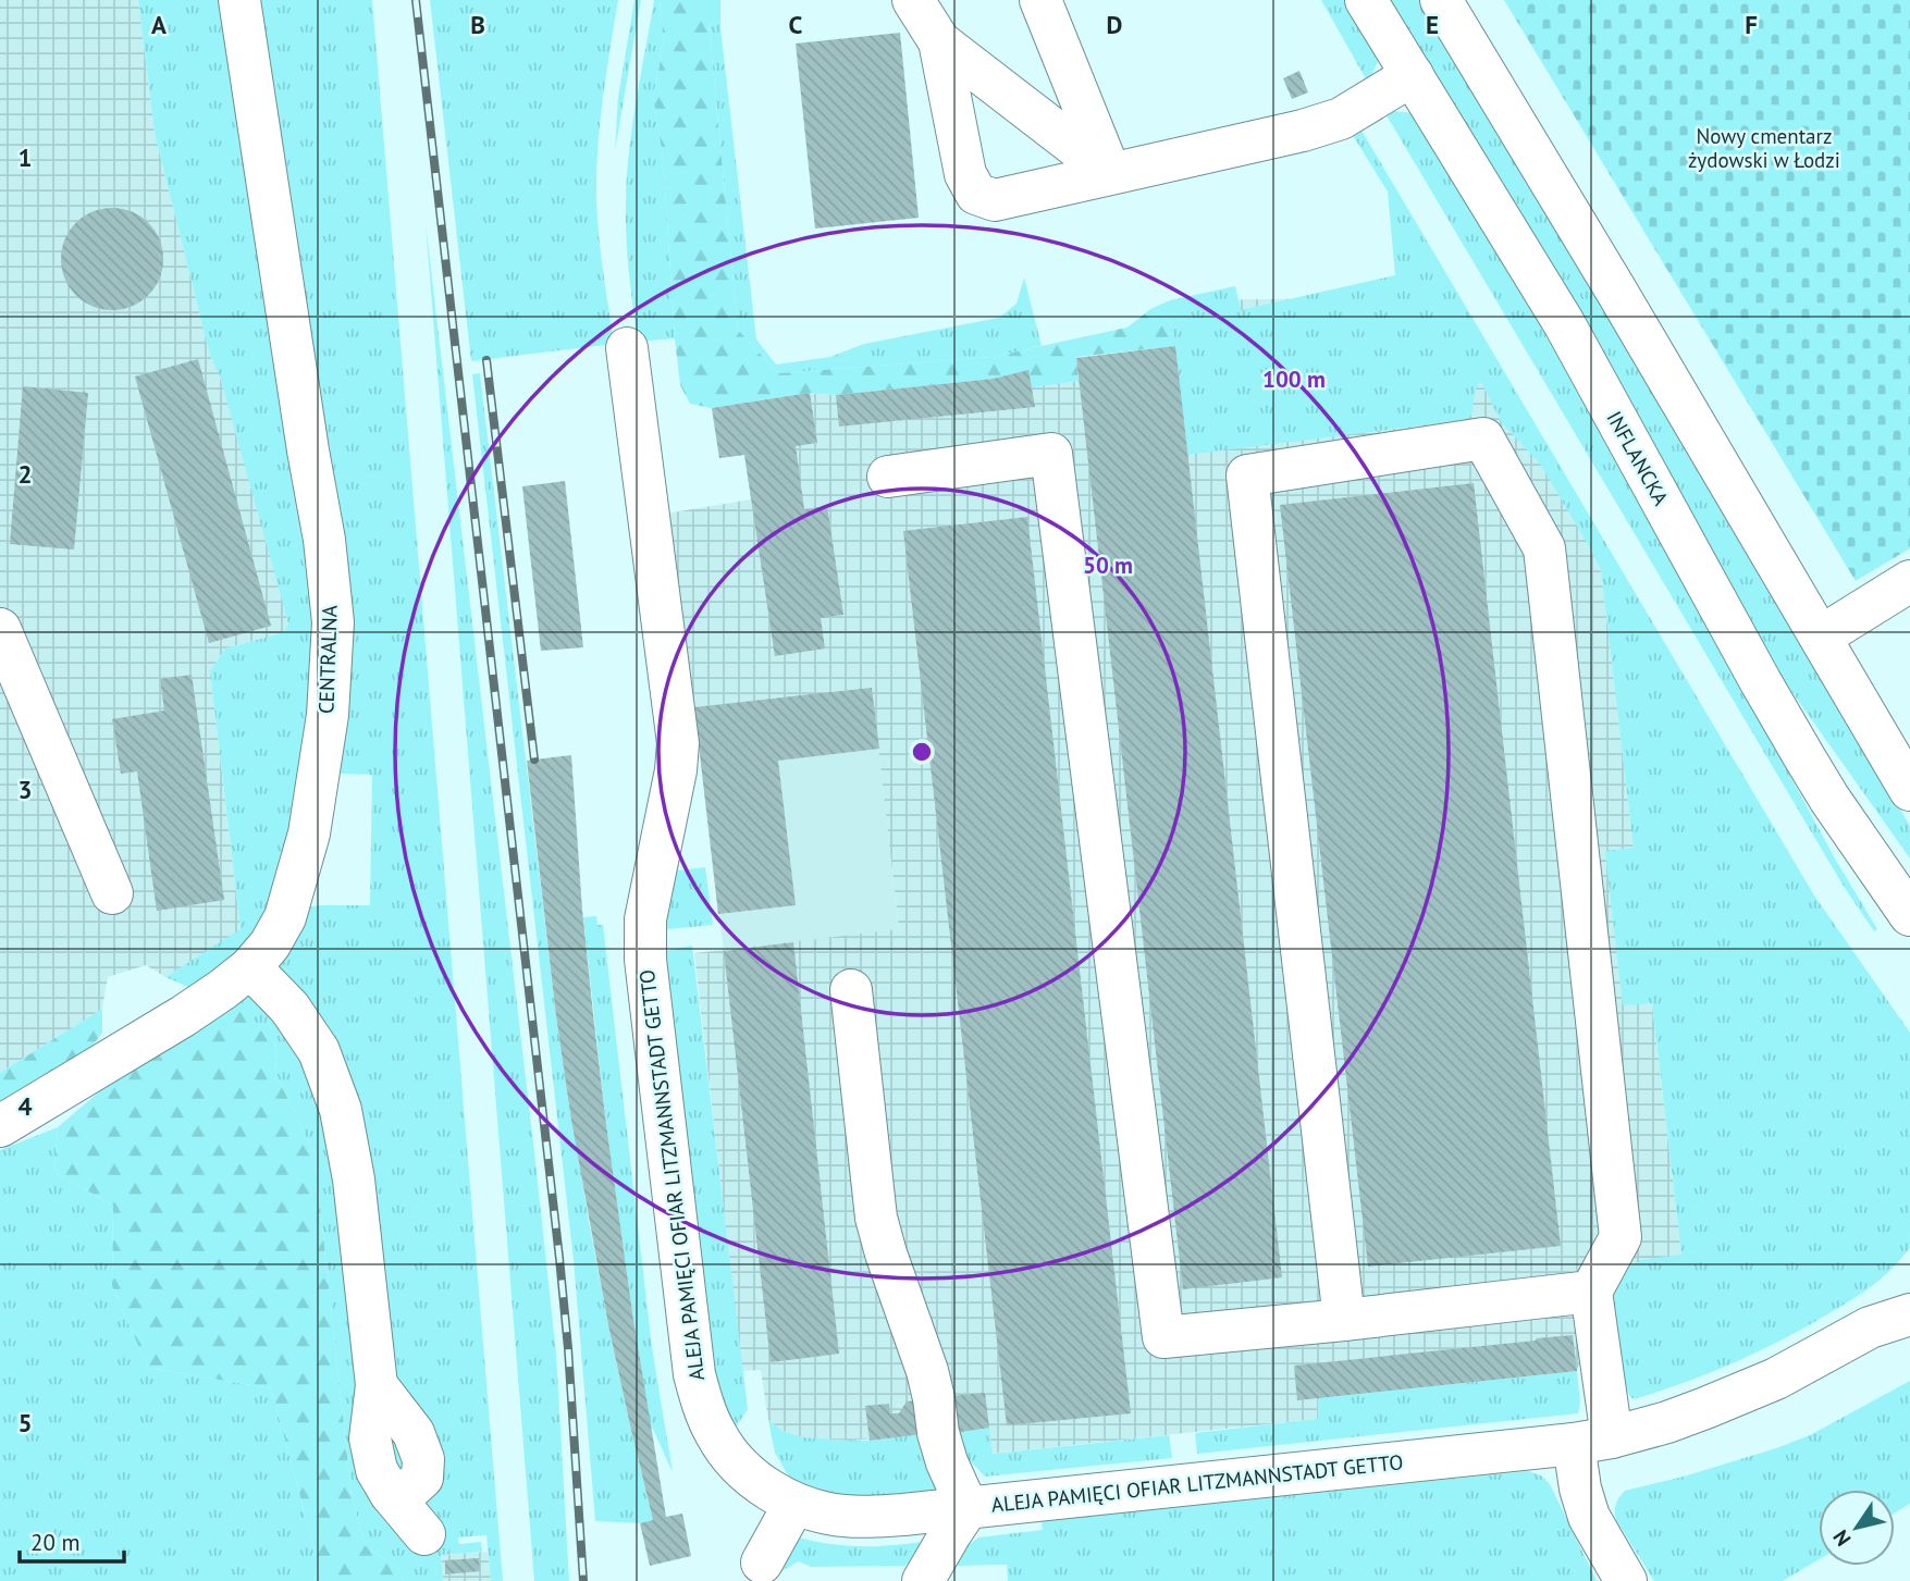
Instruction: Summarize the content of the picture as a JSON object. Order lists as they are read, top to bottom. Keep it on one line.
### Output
{"streets":{"street":["INFLANCKA","CENTRALNA","ALEJA PAMIĘCI OFIAR LITZMANNSTADT GETTO"]},"parks":["Nowy cmentarz żydowski w Łodzi"],"scale_bar":"20 m","north":"bottom left","grid":{"columns":["A","B","C","D","E","F"],"rows":["1","2","3","4","5"]},"rings":["100 m","50 m"]}
